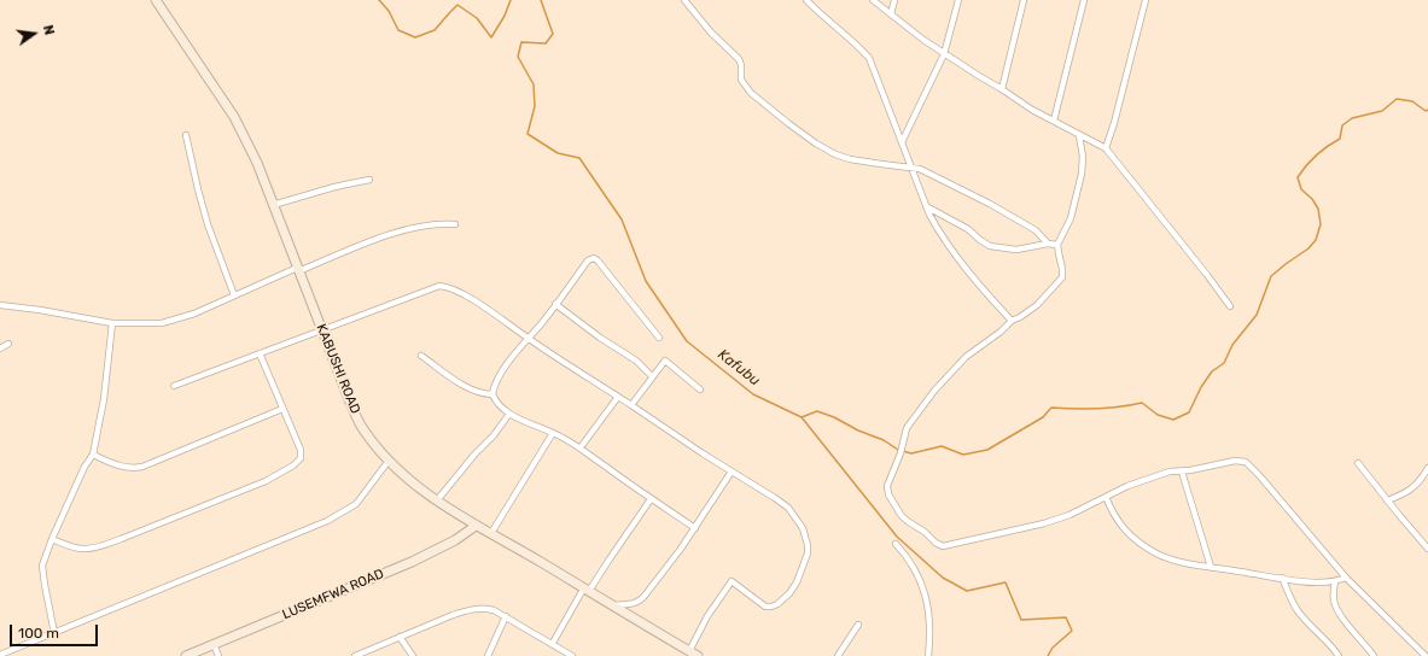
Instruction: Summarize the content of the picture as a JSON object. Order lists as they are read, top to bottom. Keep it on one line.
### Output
{"streets":{"main road":["KABUSHI ROAD","LUSEMFWA ROAD"]},"crossings":[["KABUSHI ROAD","LUSEMFWA ROAD"]],"water":["Kafubu"],"scale_bar":"100 m","north":"right"}
